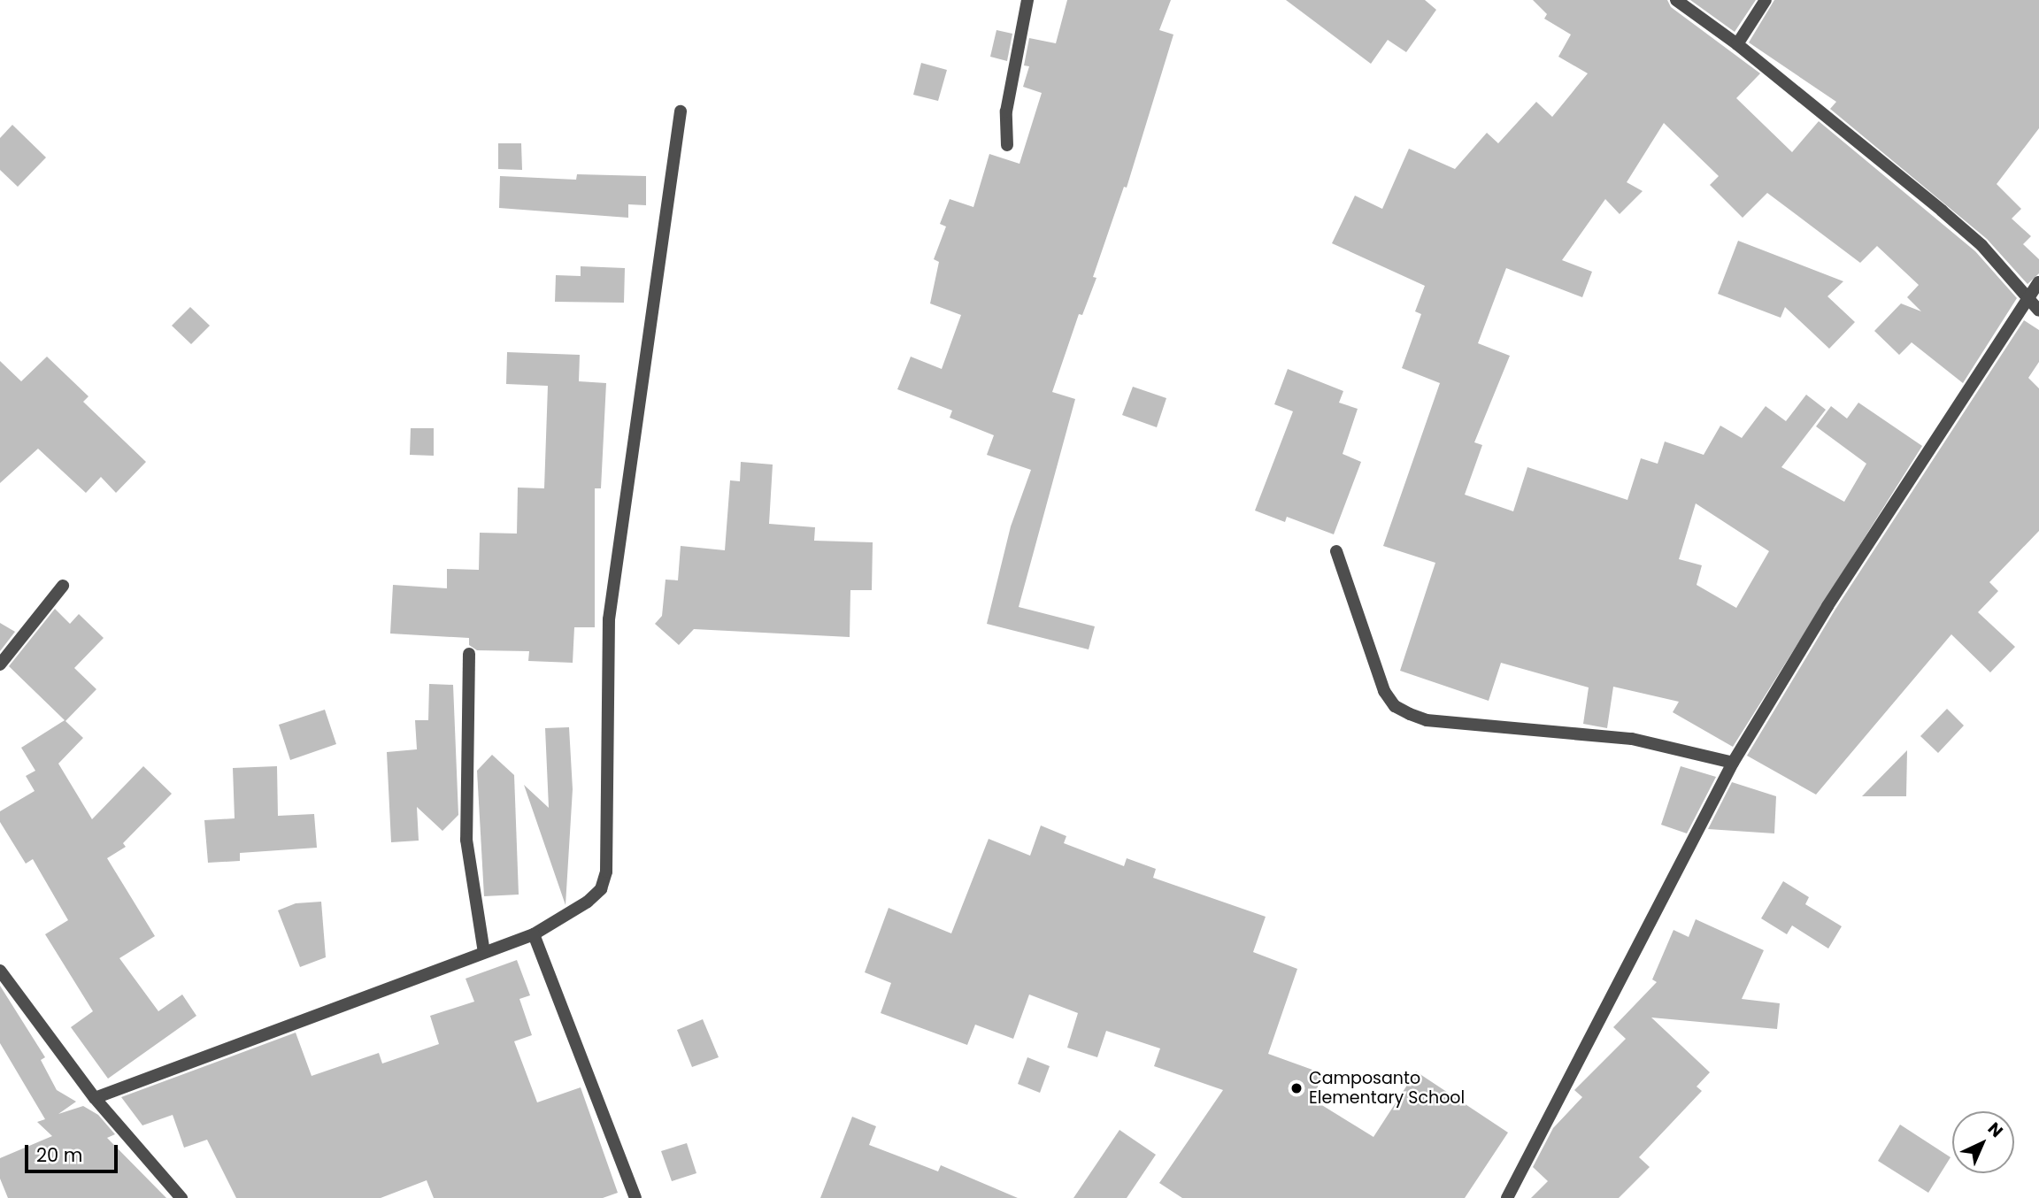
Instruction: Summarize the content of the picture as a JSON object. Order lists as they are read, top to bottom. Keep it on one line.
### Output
{"places":["Camposanto Elementary School"],"scale_bar":"20 m","north":"top right"}
